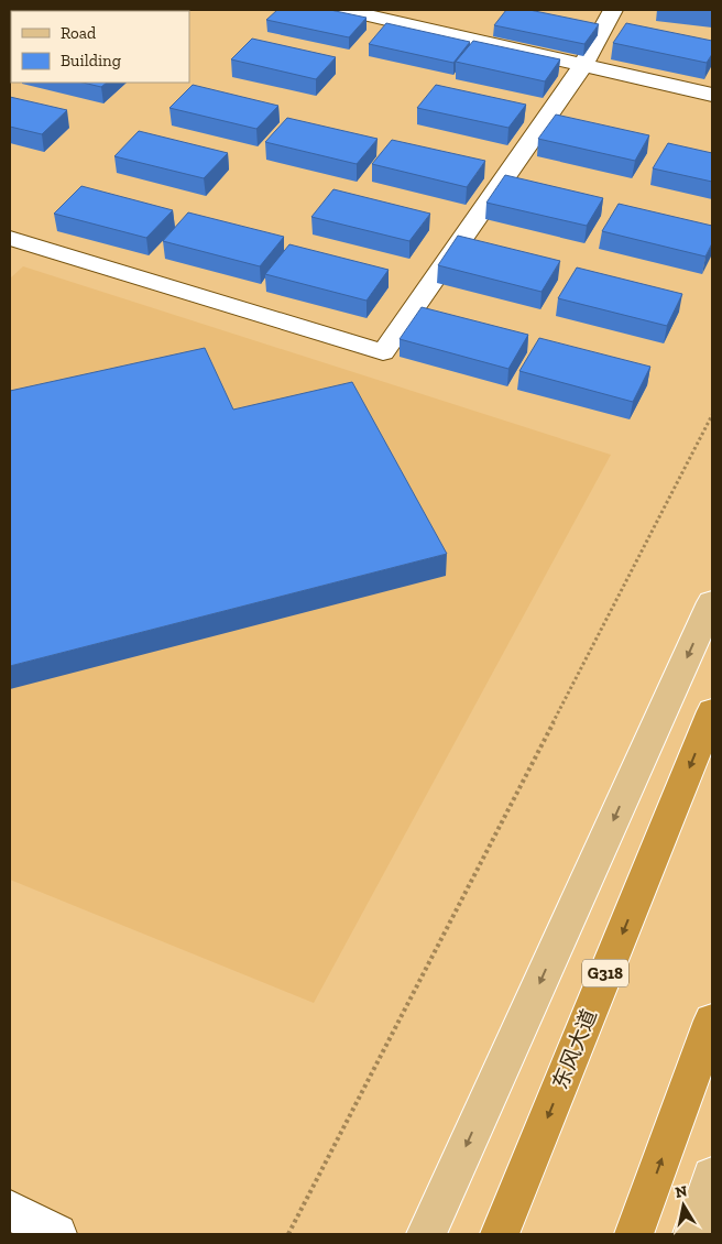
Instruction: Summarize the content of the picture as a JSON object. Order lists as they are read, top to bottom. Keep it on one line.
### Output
{"streets":{"highway":["G318","东风大道"]},"legend":["Road","Building"],"north":"top"}
